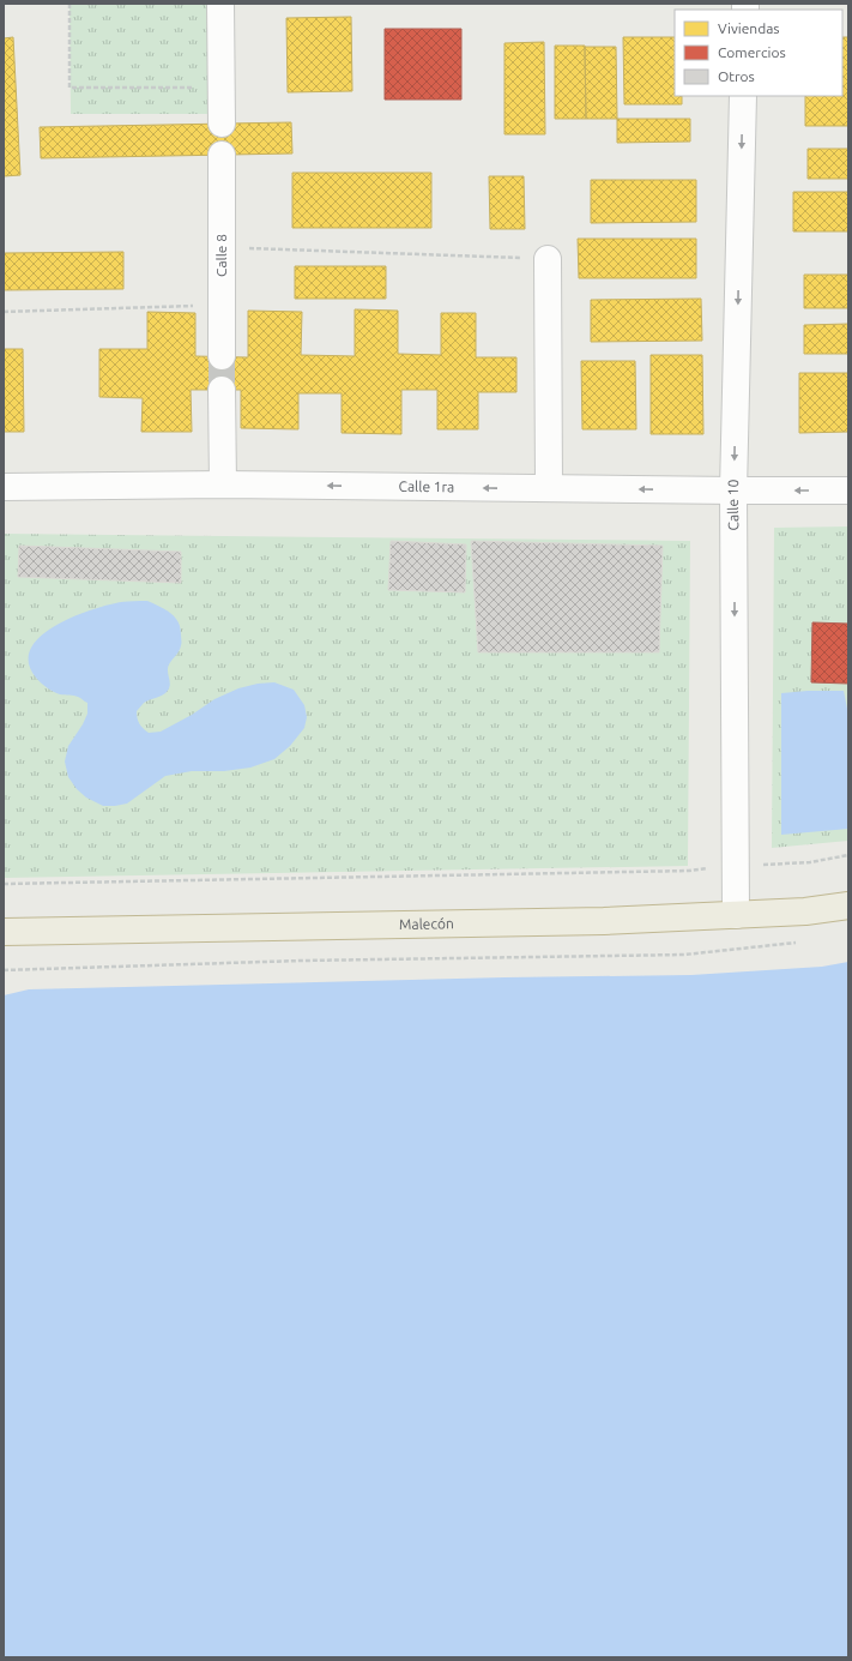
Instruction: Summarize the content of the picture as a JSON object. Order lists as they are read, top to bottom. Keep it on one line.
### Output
{"streets":{"highway":["Malecón"],"street":["Calle 8","Calle 1ra","Calle 10"]},"crossings":[["Calle 1ra","Calle 10"],["Calle 10","Malecón"]],"one_way":["Calle 1ra","Calle 10"],"legend":["Viviendas","Comercios","Otros"]}
